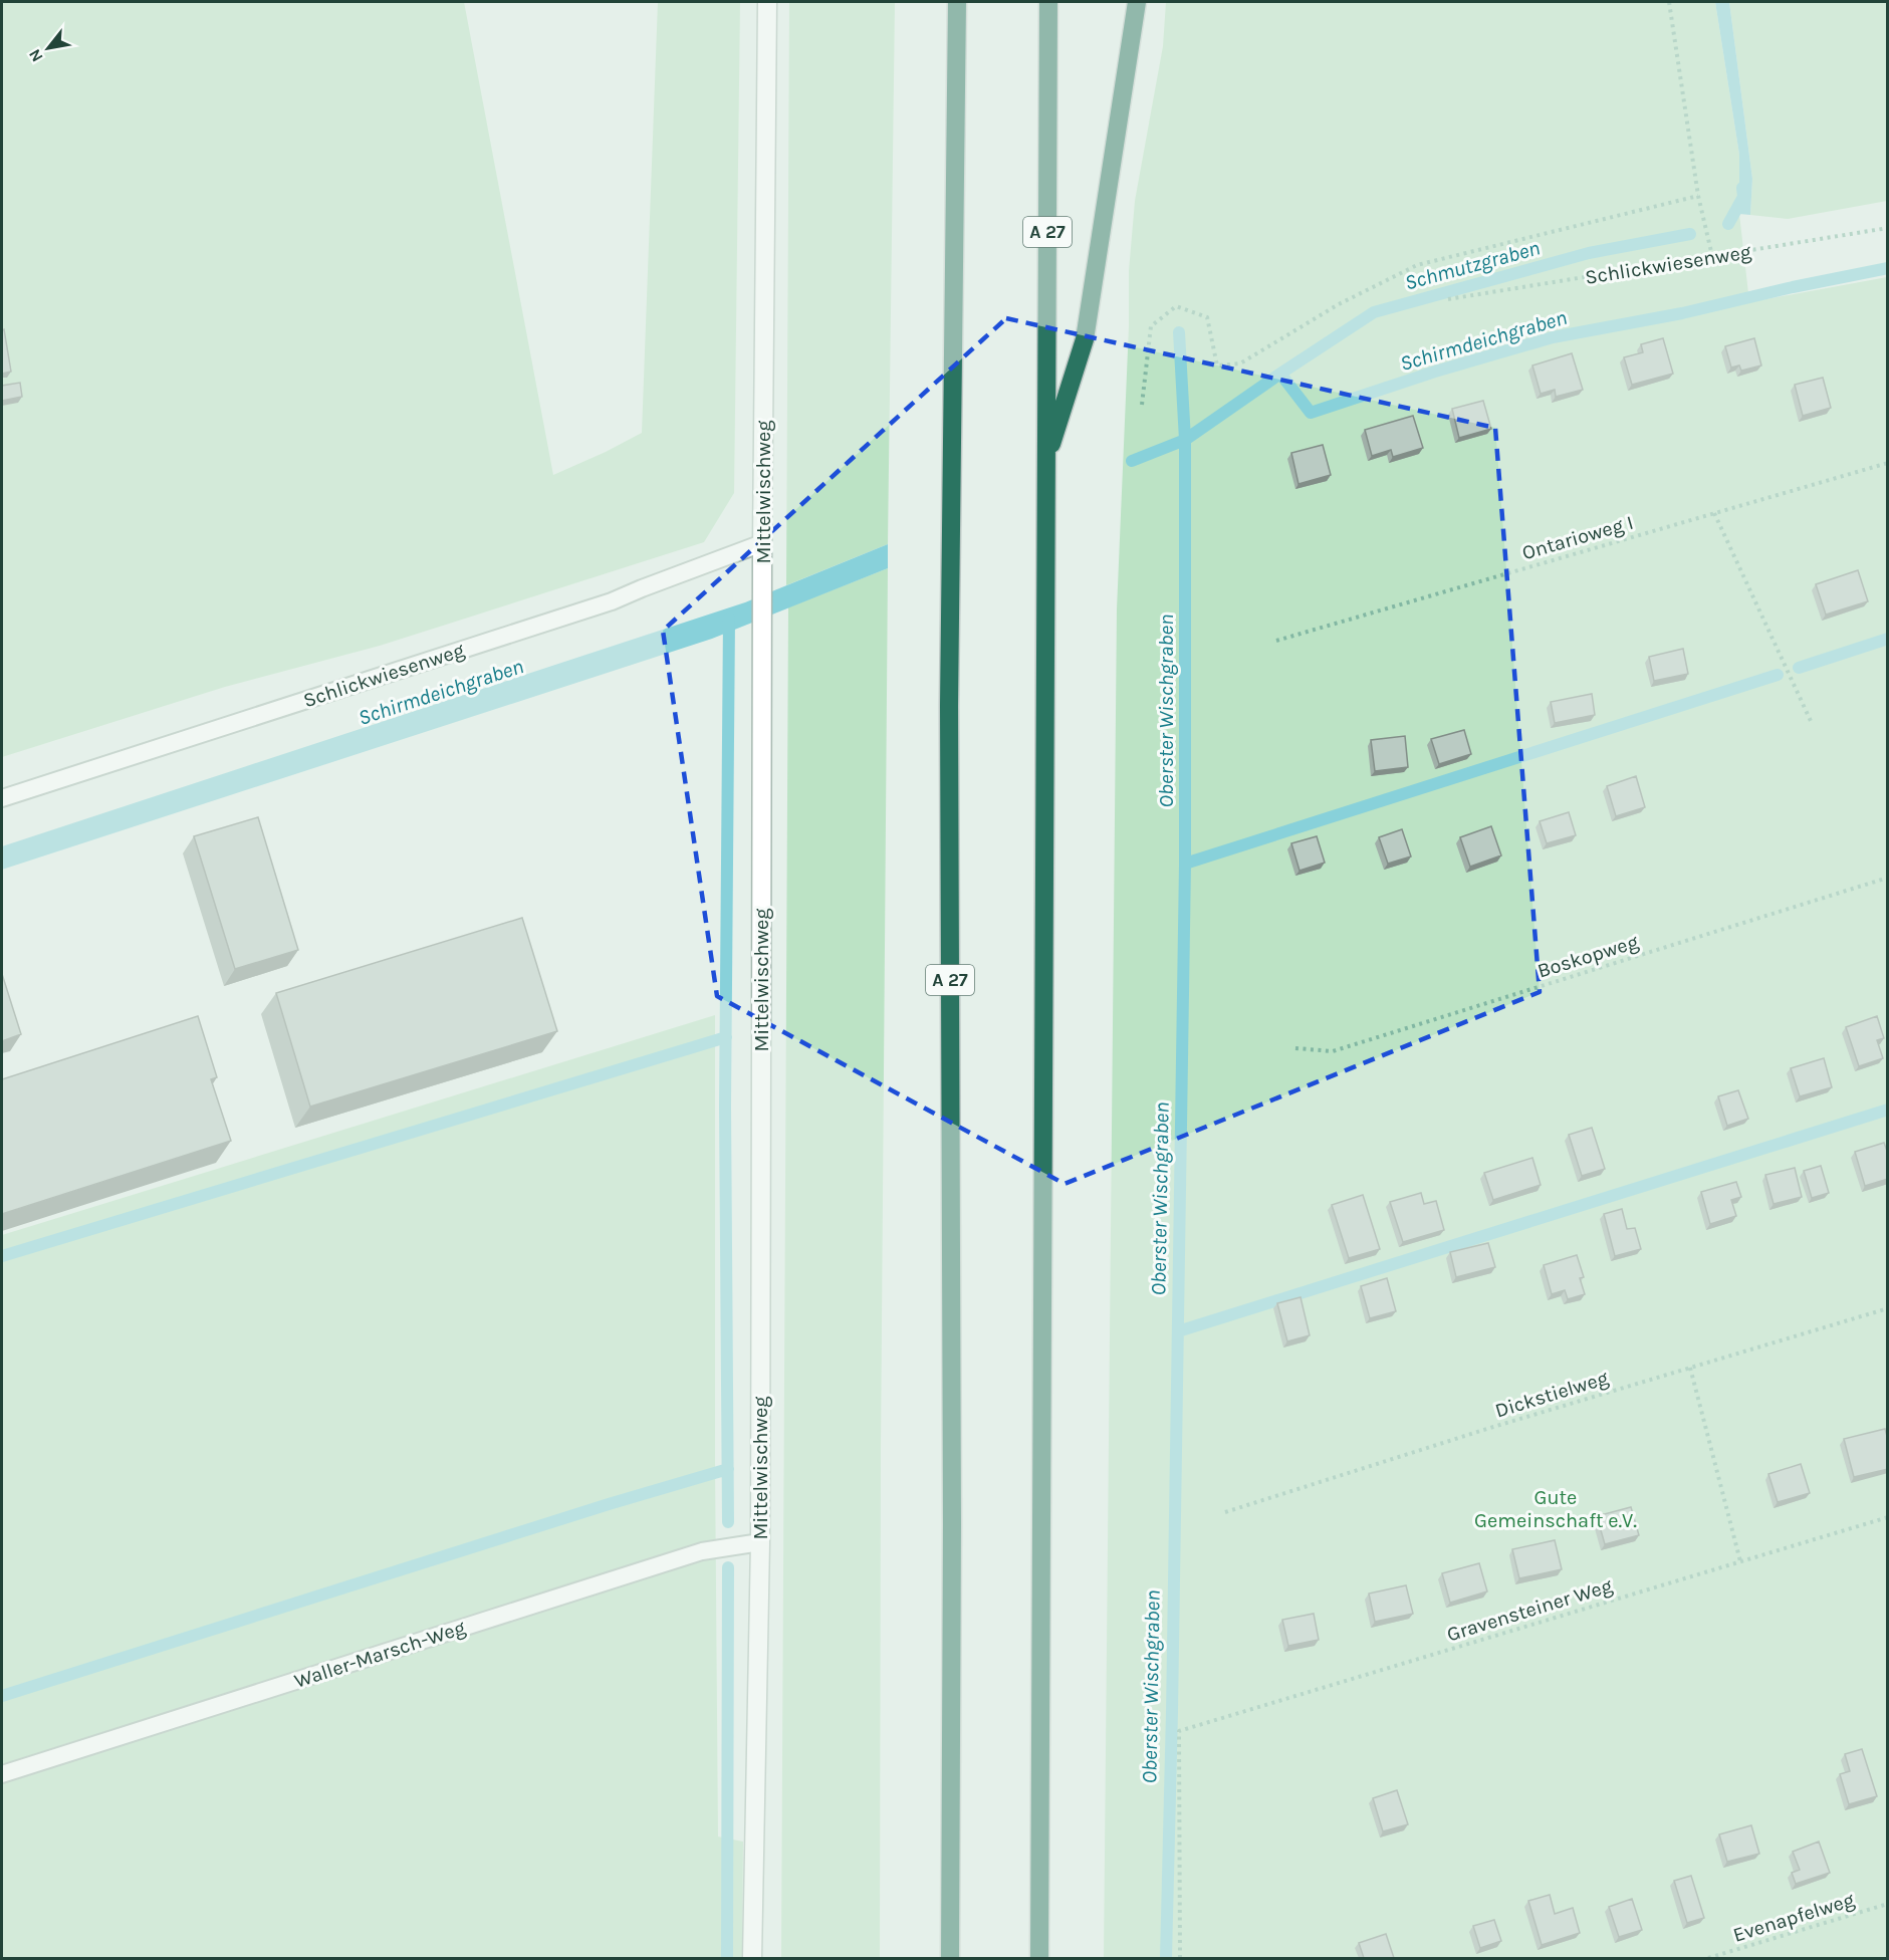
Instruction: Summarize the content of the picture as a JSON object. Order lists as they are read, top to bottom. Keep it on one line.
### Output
{"streets":{"highway":["A 27"],"street":["Mittelwischweg"],"lane":["Schlickwiesenweg","Waller-Marsch-Weg"],"path":["Ontarioweg I","Boskopweg","Dickstielweg","Gravensteiner Weg","Evenapfelweg"]},"crossings":[["Schlickwiesenweg","Mittelwischweg"],["Mittelwischweg","Waller-Marsch-Weg"]],"water":["Schmutzgraben","Schirmdeichgraben","Oberster Wischgraben"],"parks":["Gute Gemeinschaft e.V."],"north":"bottom left"}
